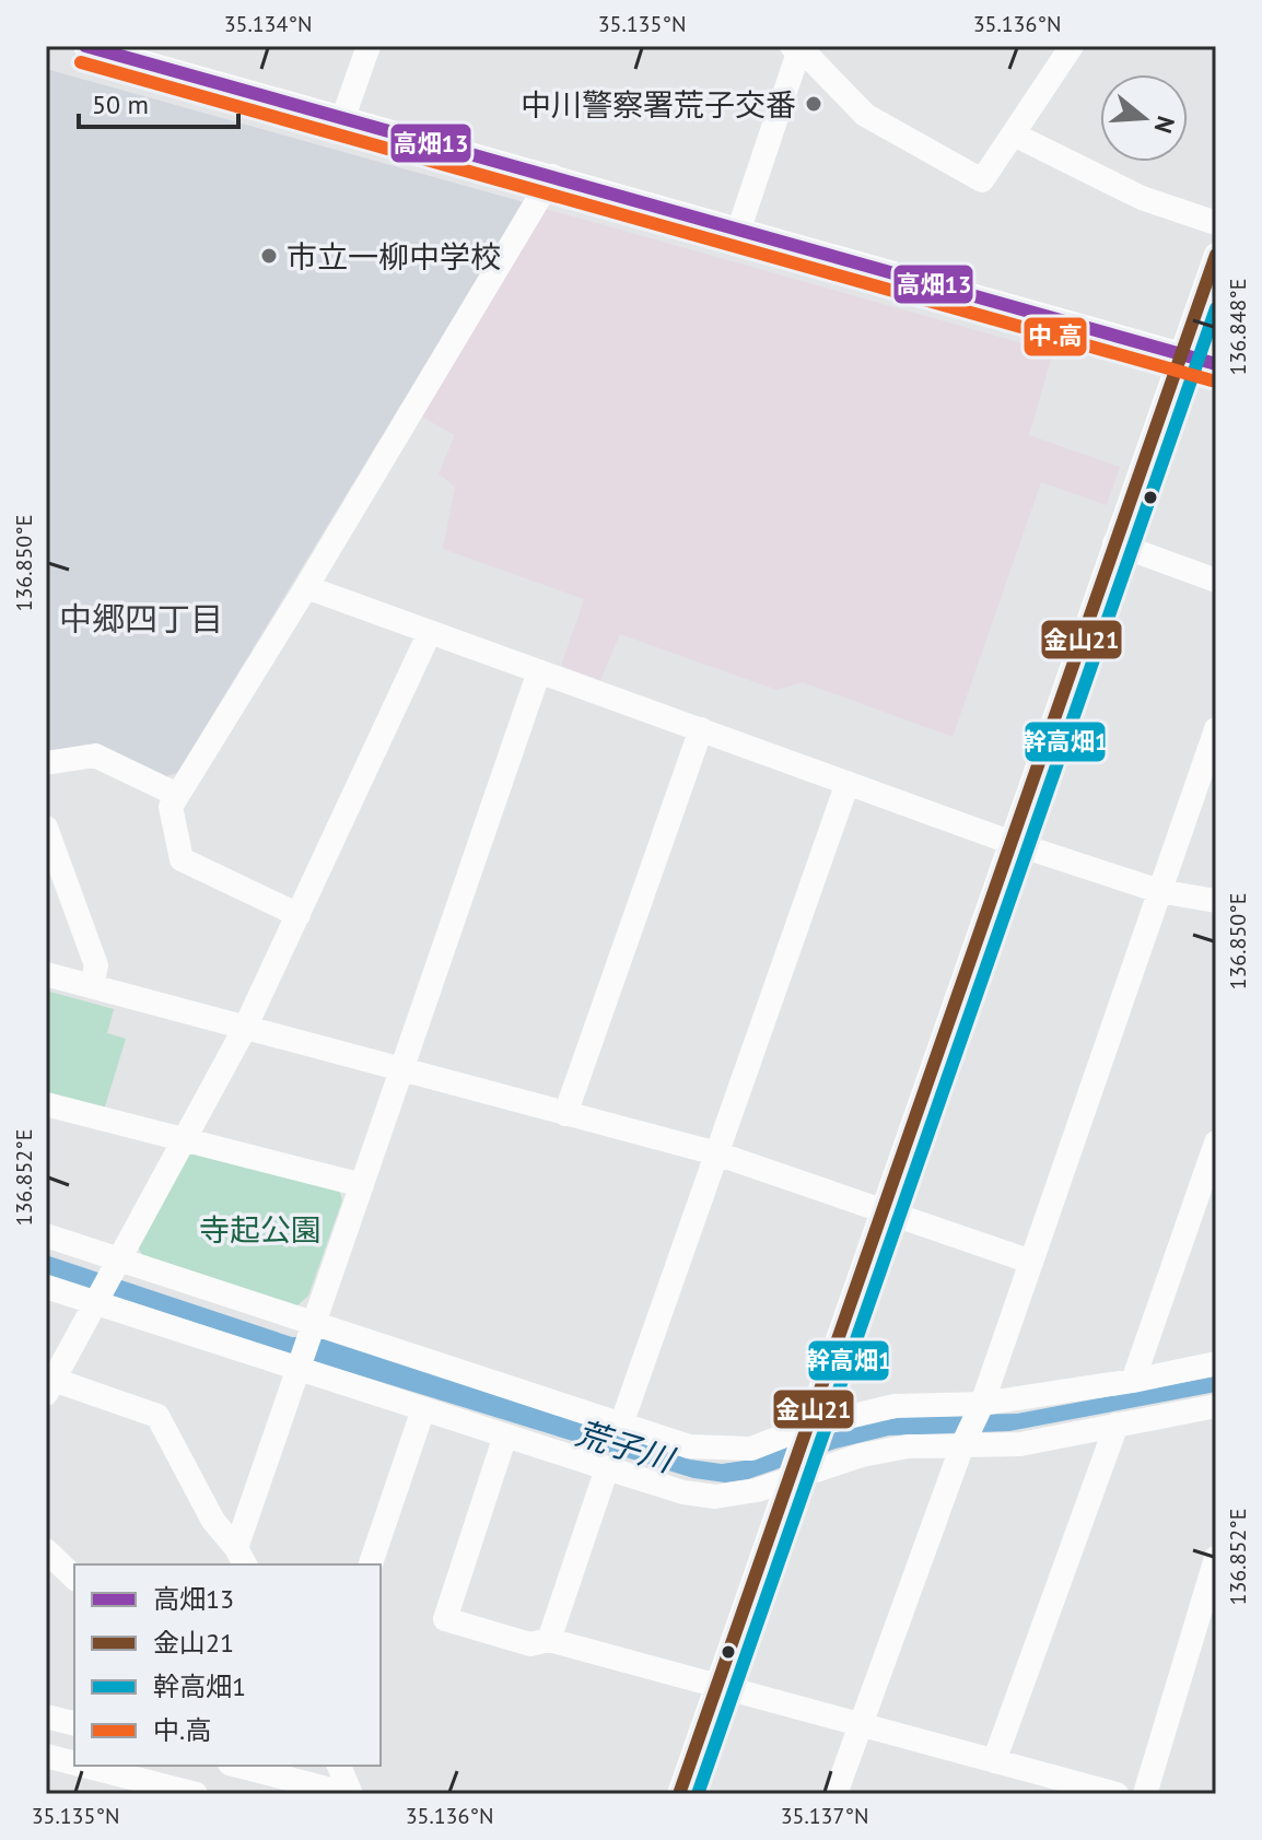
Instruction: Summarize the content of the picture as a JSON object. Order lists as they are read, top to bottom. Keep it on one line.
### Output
{"districts":["中郷四丁目"],"water":["荒子川"],"parks":["寺起公園"],"places":["中川警察署荒子交番","市立一柳中学校"],"lines":["transit line 高畑13","transit line 中.高","transit line 金山21","transit line 幹高畑1"],"legend":["高畑13","金山21","幹高畑1","中.高"],"scale_bar":"50 m","north":"right","coordinates":["35.134°N","35.135°N","35.136°N","136.848°E","136.850°E","136.852°E","35.137°N"]}
